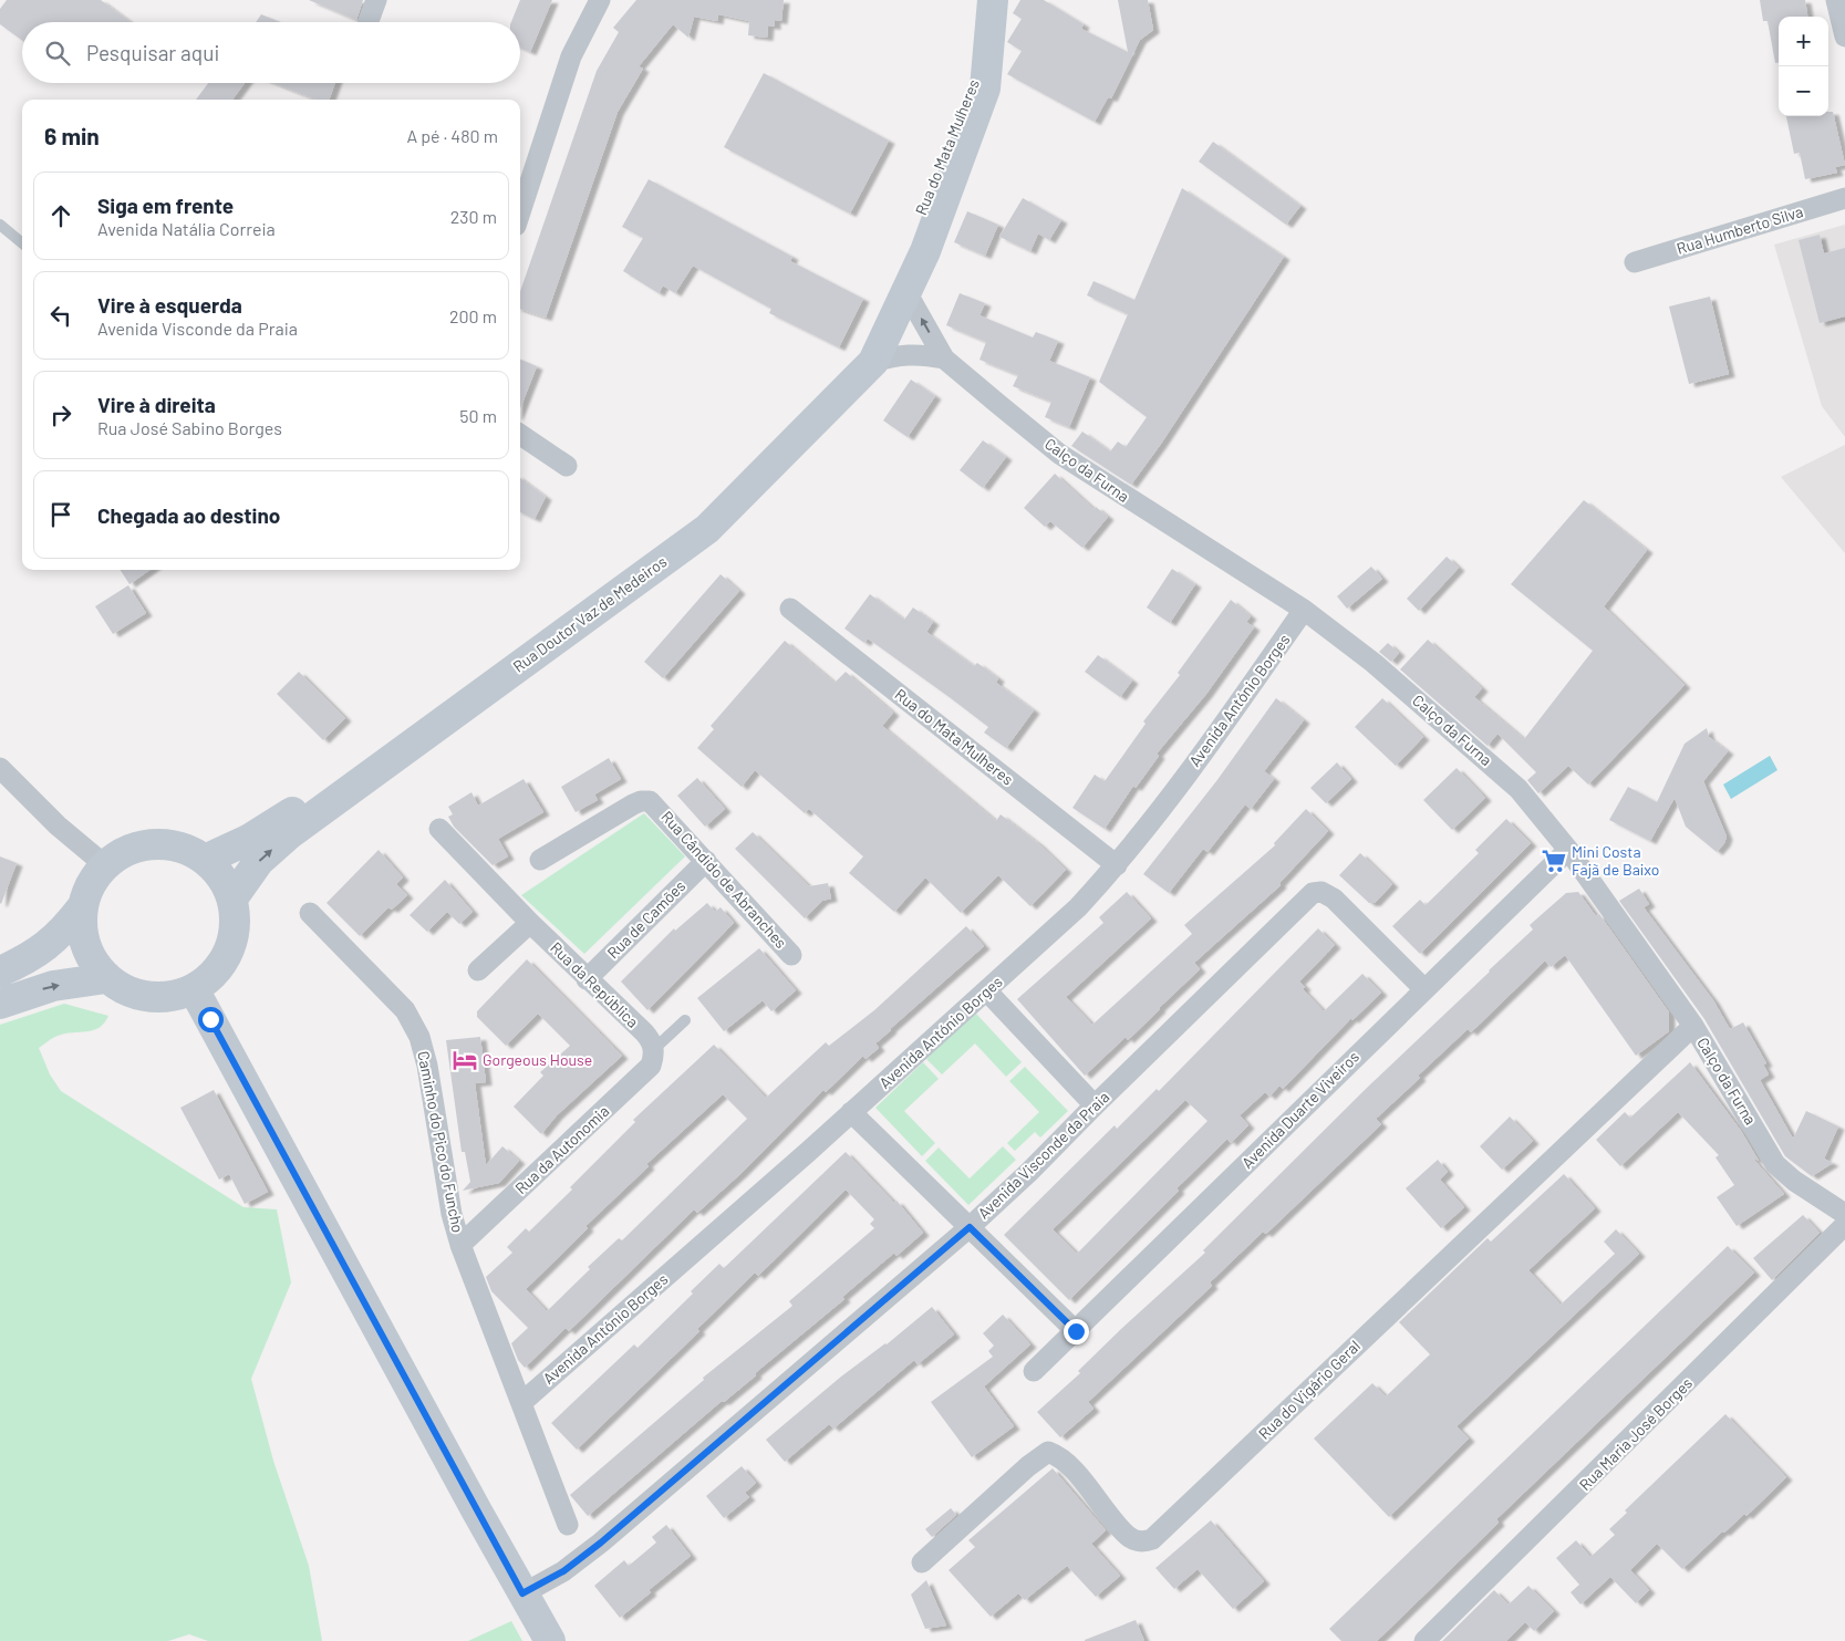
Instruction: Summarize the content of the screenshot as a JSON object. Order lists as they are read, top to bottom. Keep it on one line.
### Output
{"streets":{"street":["Rua do Mata Mulheres","Rua Humberto Silva","Calço da Furna","Rua Doutor Vaz de Medeiros","Avenida António Borges","Rua Cândido de Abranches","Rua de Camões","Rua da República","Avenida Duarte Viveiros","Caminho do Pico do Funcho","Rua da Autonomia","Avenida Visconde da Praia","Rua do Vigário Geral","Rua Maria José Borges"]},"crossings":[["Rua do Mata Mulheres","Calço da Furna"],["Rua do Mata Mulheres","Rua Doutor Vaz de Medeiros"],["Rua do Mata Mulheres","Avenida António Borges"],["Calço da Furna","Rua Doutor Vaz de Medeiros"],["Calço da Furna","Avenida António Borges"],["Calço da Furna","Avenida Duarte Viveiros"],["Calço da Furna","Rua do Vigário Geral"],["Avenida António Borges","Caminho do Pico do Funcho"],["Rua Cândido de Abranches","Rua de Camões"],["Rua de Camões","Rua da República"],["Rua da República","Rua da Autonomia"],["Avenida Duarte Viveiros","Avenida Visconde da Praia"],["Caminho do Pico do Funcho","Rua da Autonomia"]],"places":{"supermarket":["Mini Costa Fajã de Baixo"],"hotel":["Gorgeous House"]},"page":{"map_buttons":["+","−"],"search":"Pesquisar aqui","heading":["6 min","A pé · 480 m"],"list":[["Siga em frente","Avenida Natália Correia","230 m"],["Vire à esquerda","Avenida Visconde da Praia","200 m"],["Vire à direita","Rua José Sabino Borges","50 m"],"Chegada ao destino"]}}
